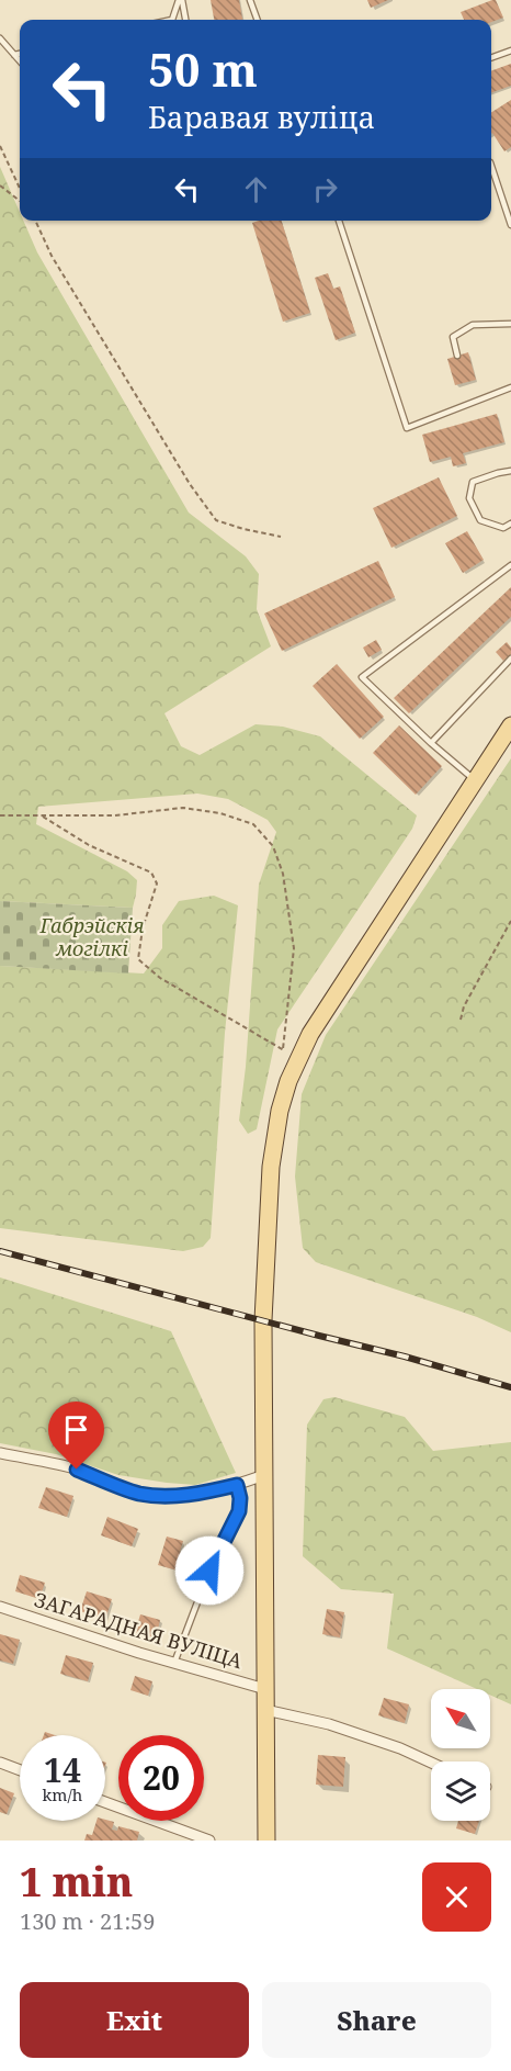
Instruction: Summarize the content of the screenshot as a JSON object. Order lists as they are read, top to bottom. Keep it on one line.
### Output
{"streets":{"street":["ЗАГАРАДНАЯ ВУЛІЦА"]},"parks":["Габрэйскія могілкі"],"north":"top left","page":{"turn":["50 m","Баравая вуліца"],"speed":"14 km/h","limit":"20","heading":["1 min","130 m · 21:59"],"buttons":["Exit","Share"]}}
